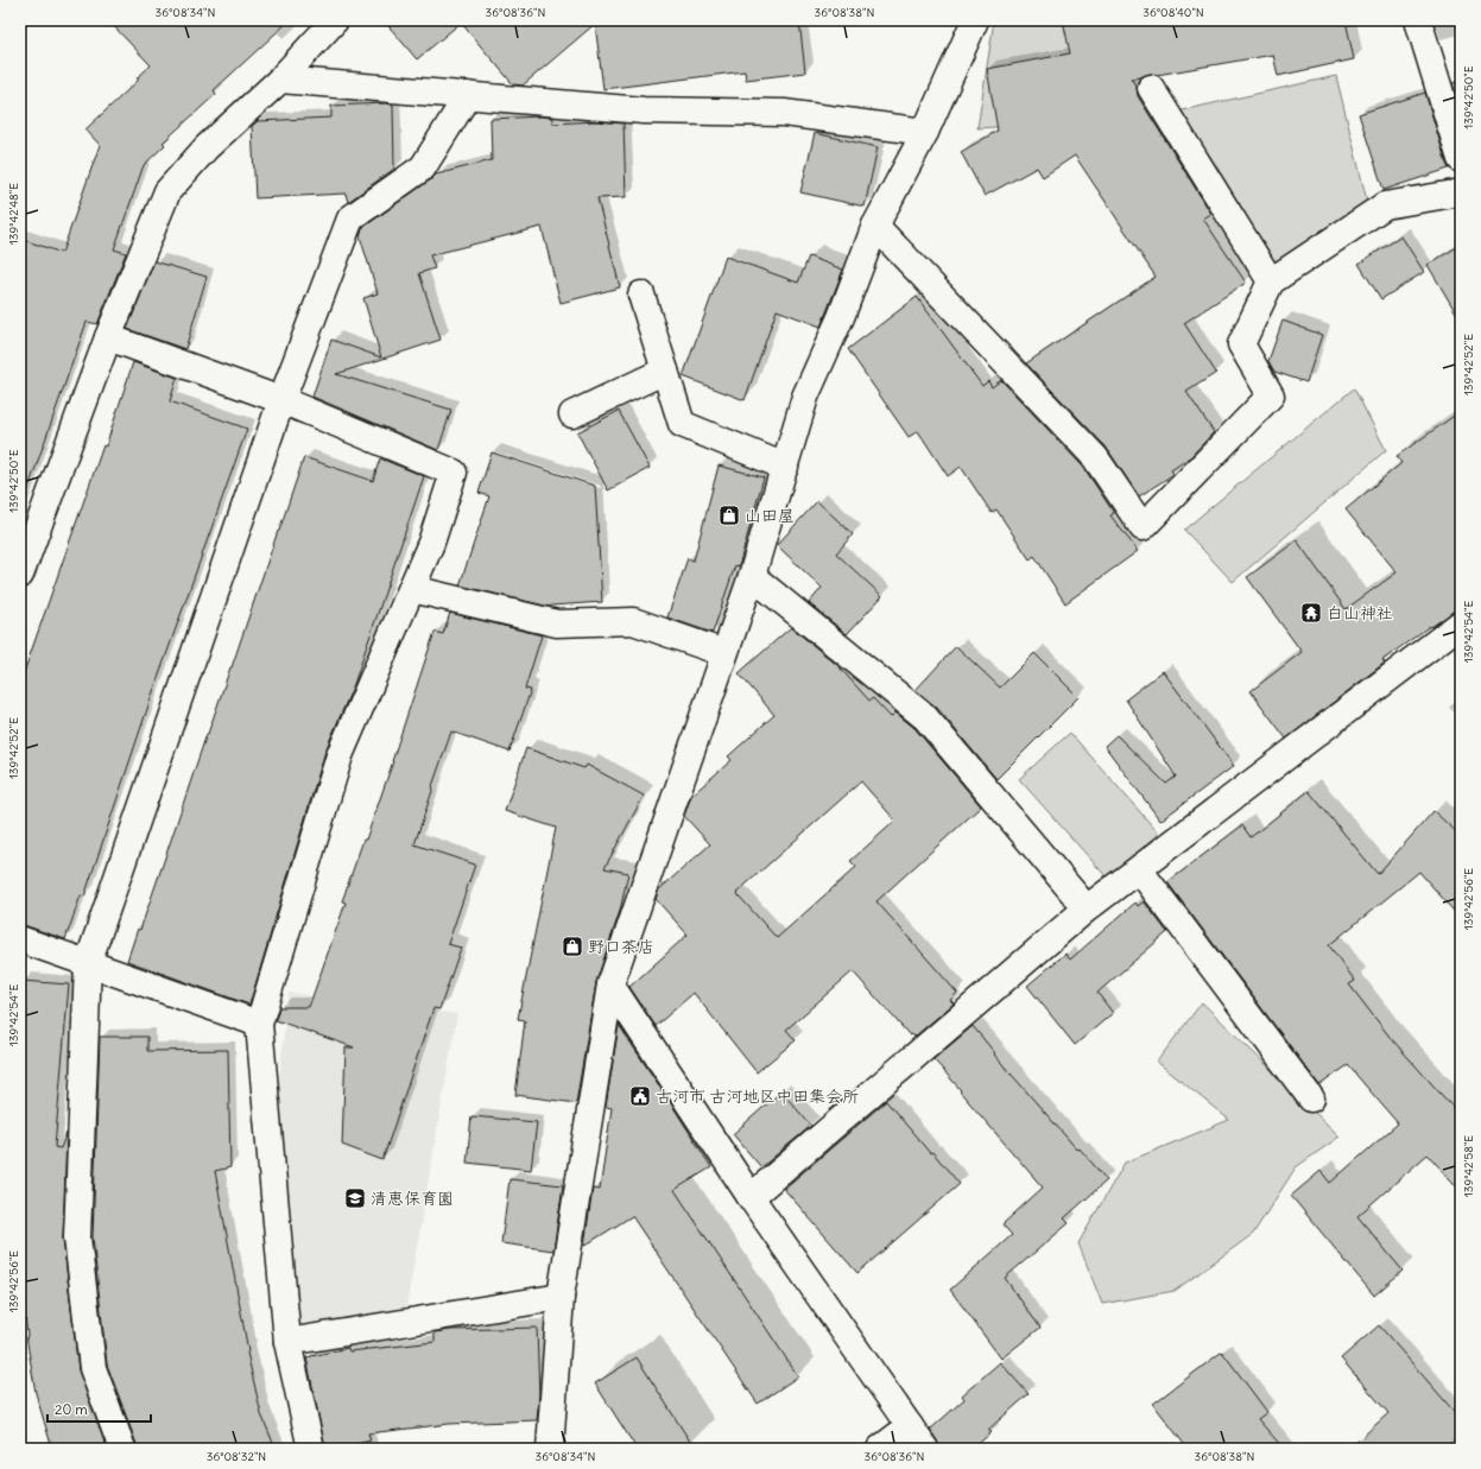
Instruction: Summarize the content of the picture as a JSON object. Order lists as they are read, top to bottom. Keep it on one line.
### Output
{"places":{"shop":["山田屋","野口茶店"],"temple":["白山神社"],"public building":["古河市 古河地区中田集会所"],"school or university":["清恵保育園"]},"scale_bar":"20 m","coordinates":["36°08'34\"N","36°08'36\"N","36°08'38\"N","36°08'40\"N","139°42'50\"E","139°42'48\"E","139°42'52\"E","139°42'54\"E","139°42'56\"E","139°42'58\"E","36°08'32\"N"]}
